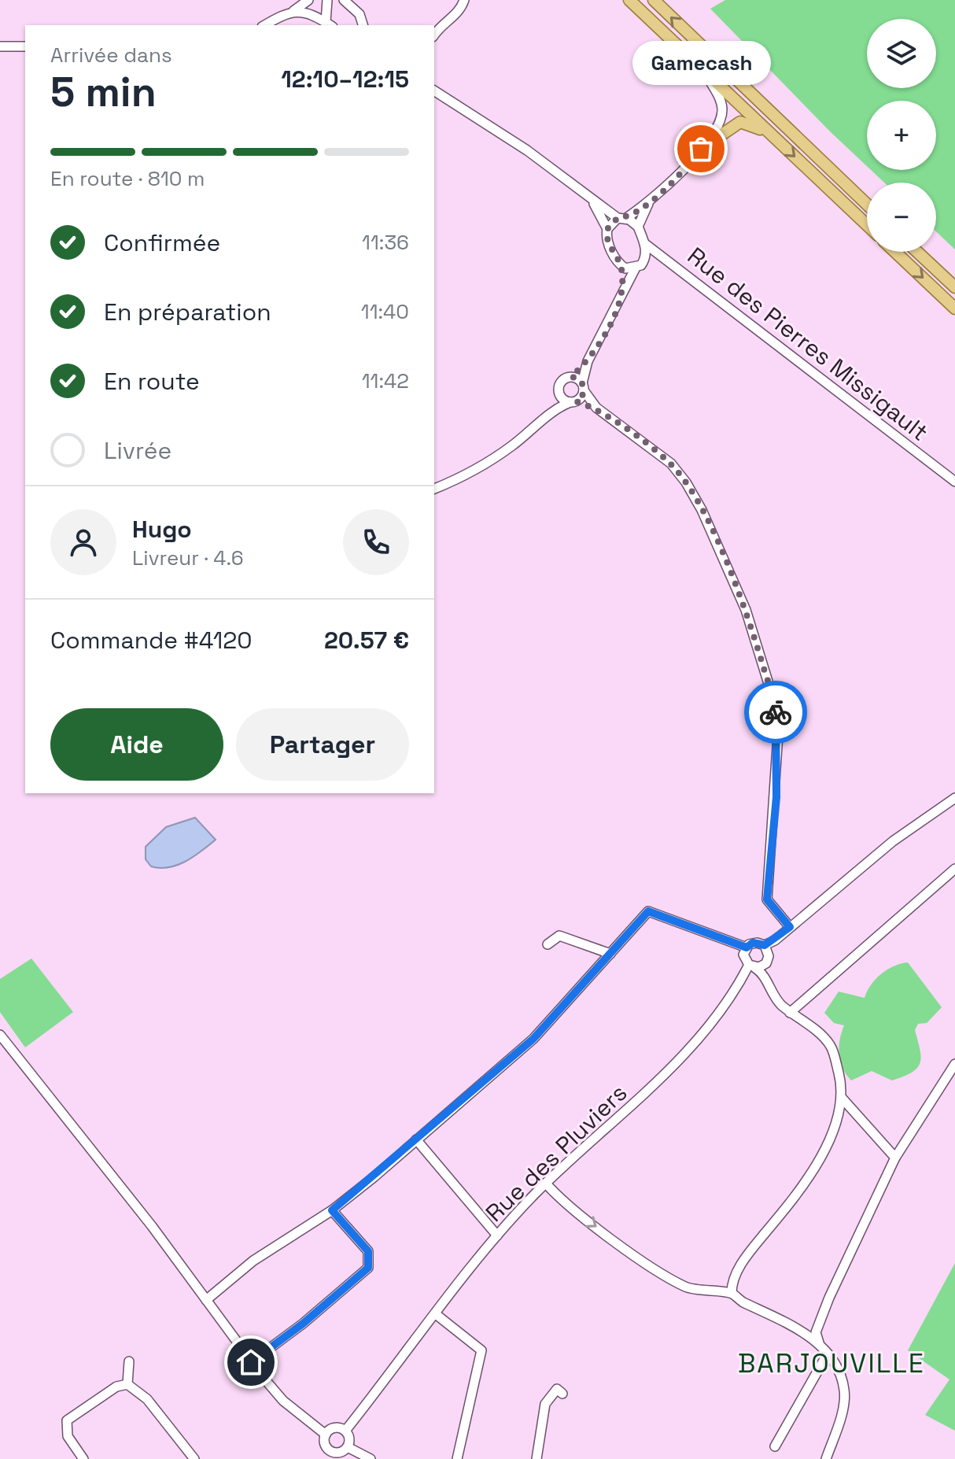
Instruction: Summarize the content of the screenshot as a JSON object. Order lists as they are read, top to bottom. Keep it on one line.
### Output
{"streets":{"street":["Rue des Pierres Missigault","Rue des Pluviers"]},"districts":["BARJOUVILLE"],"places":["Gamecash"],"page":{"map_buttons":["+","−"],"heading":["5 min","Arrivée dans","12:10–12:15"],"panel":["Hugo","Livreur · 4.6","Commande #4120","20.57 €"],"bubble":"Gamecash","bar":"En route · 810 m","list":[["Confirmée","11:36"],["En préparation","11:40"],["En route","11:42"],"Livrée"],"buttons":["Aide","Partager"]}}
